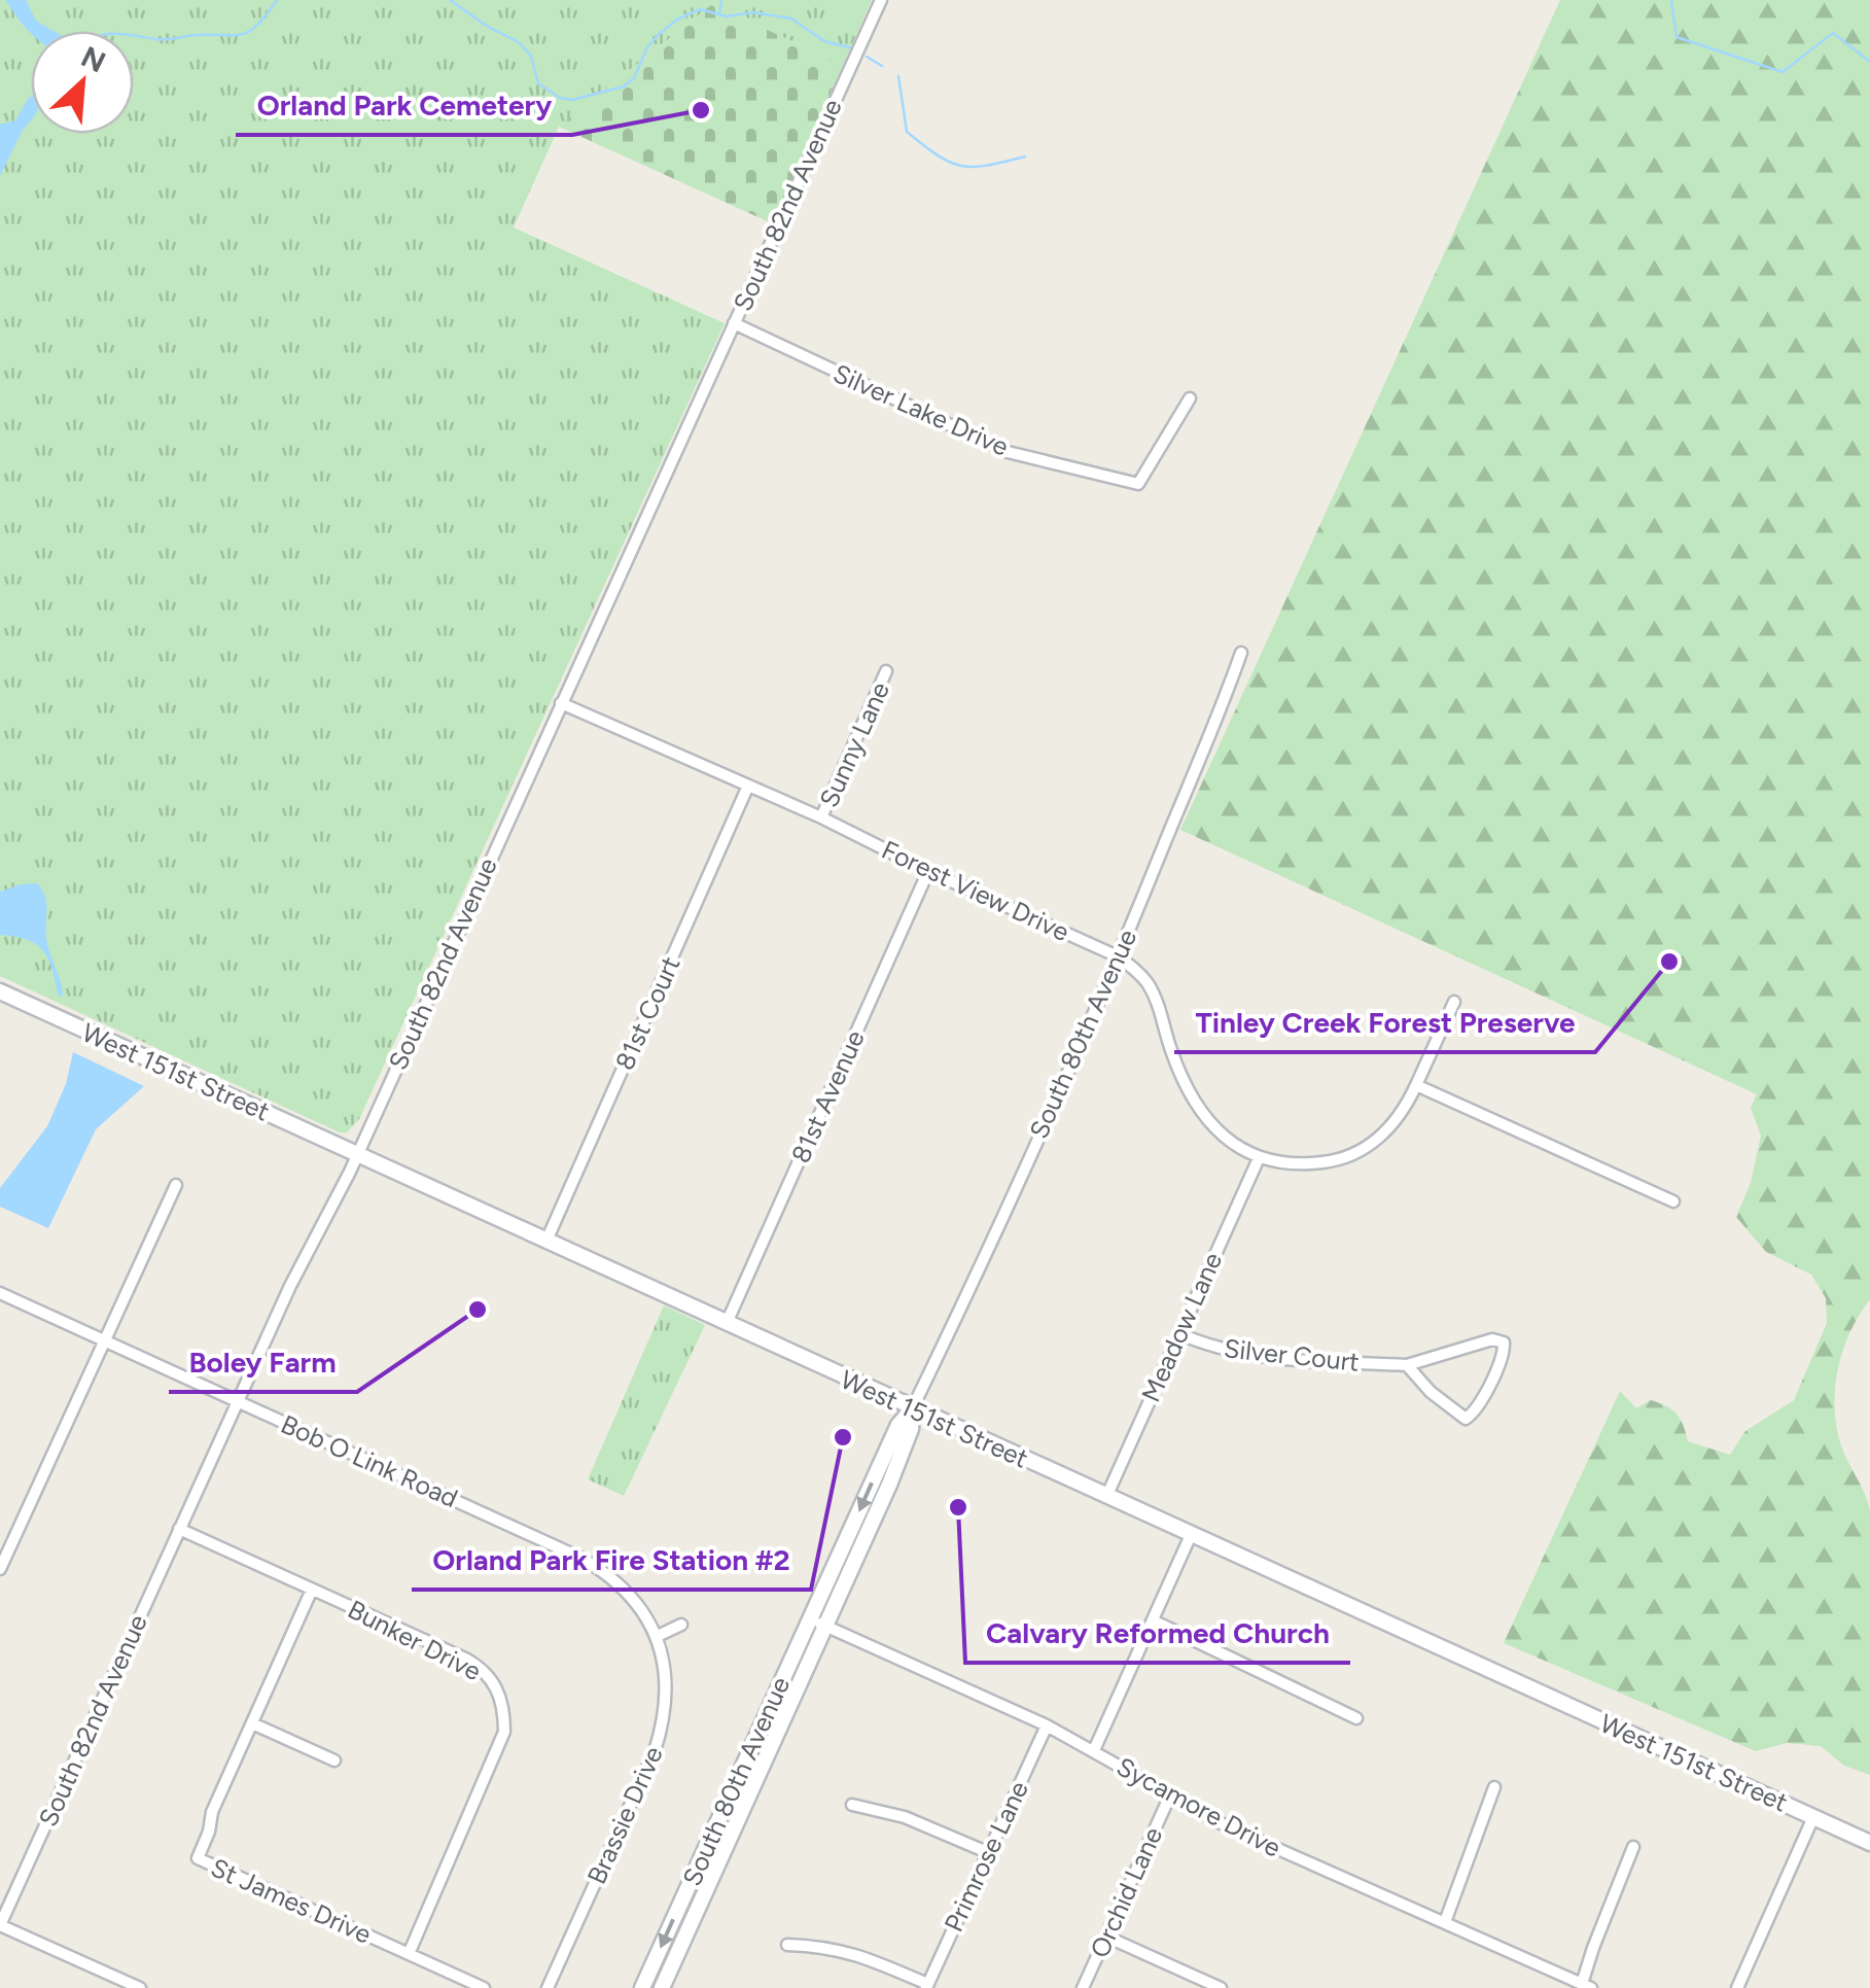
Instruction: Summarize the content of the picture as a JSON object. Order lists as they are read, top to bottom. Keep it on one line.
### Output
{"streets":{"street":["South 82nd Avenue","Silver Lake Drive","Sunny Lane","Forest View Drive","81st Court","South 80th Avenue","West 151st Street","81st Avenue","Meadow Lane","Silver Court","Bob O Link Road","Bunker Drive","Sycamore Drive","Brassie Drive","Primrose Lane","Orchid Lane","St James Drive"]},"crossings":[["South 82nd Avenue","Silver Lake Drive"],["South 82nd Avenue","Forest View Drive"],["South 82nd Avenue","West 151st Street"],["South 82nd Avenue","Bob O Link Road"],["South 82nd Avenue","Bunker Drive"],["Sunny Lane","Forest View Drive"],["Forest View Drive","81st Court"],["Forest View Drive","South 80th Avenue"],["Forest View Drive","81st Avenue"],["Forest View Drive","Meadow Lane"],["81st Court","West 151st Street"],["South 80th Avenue","West 151st Street"],["South 80th Avenue","Sycamore Drive"],["West 151st Street","81st Avenue"],["West 151st Street","Meadow Lane"],["Meadow Lane","Silver Court"],["Bob O Link Road","Brassie Drive"],["Bunker Drive","St James Drive"],["Sycamore Drive","Primrose Lane"],["Sycamore Drive","Orchid Lane"]],"places":["Orland Park Cemetery","Tinley Creek Forest Preserve","Boley Farm","Orland Park Fire Station #2","Calvary Reformed Church"],"north":"top right"}
